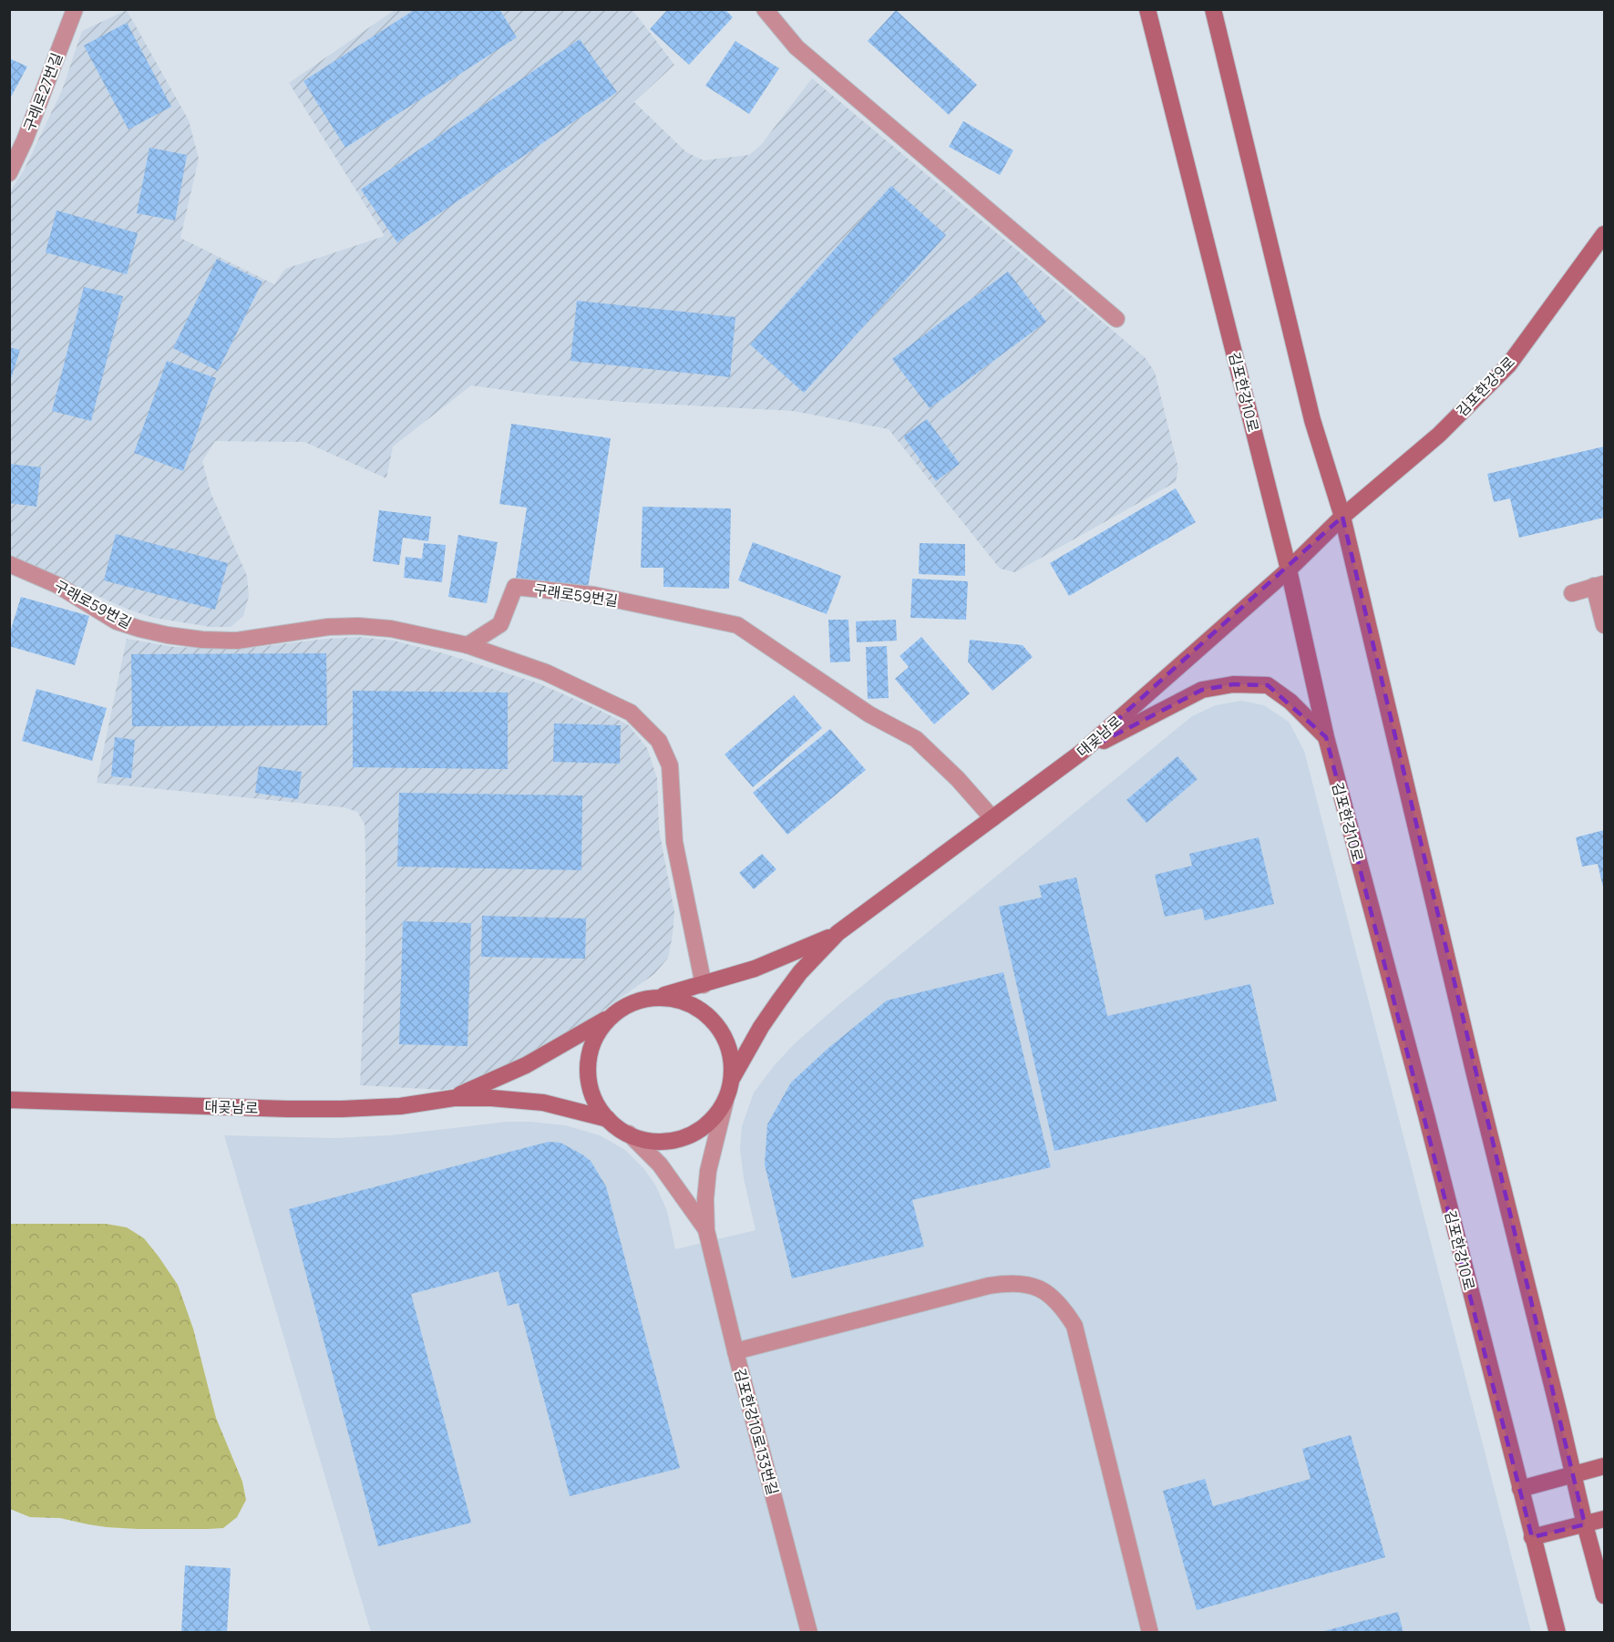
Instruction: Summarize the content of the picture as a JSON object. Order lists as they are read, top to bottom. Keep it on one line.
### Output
{"streets":{"street":["구래로27번길","김포한강9로","김포한강10로","구래로59번길","대곶남로","김포한강10로133번길"]},"crossings":[["김포한강9로","대곶남로"],["김포한강10로","대곶남로"],["구래로59번길","대곶남로"]]}
